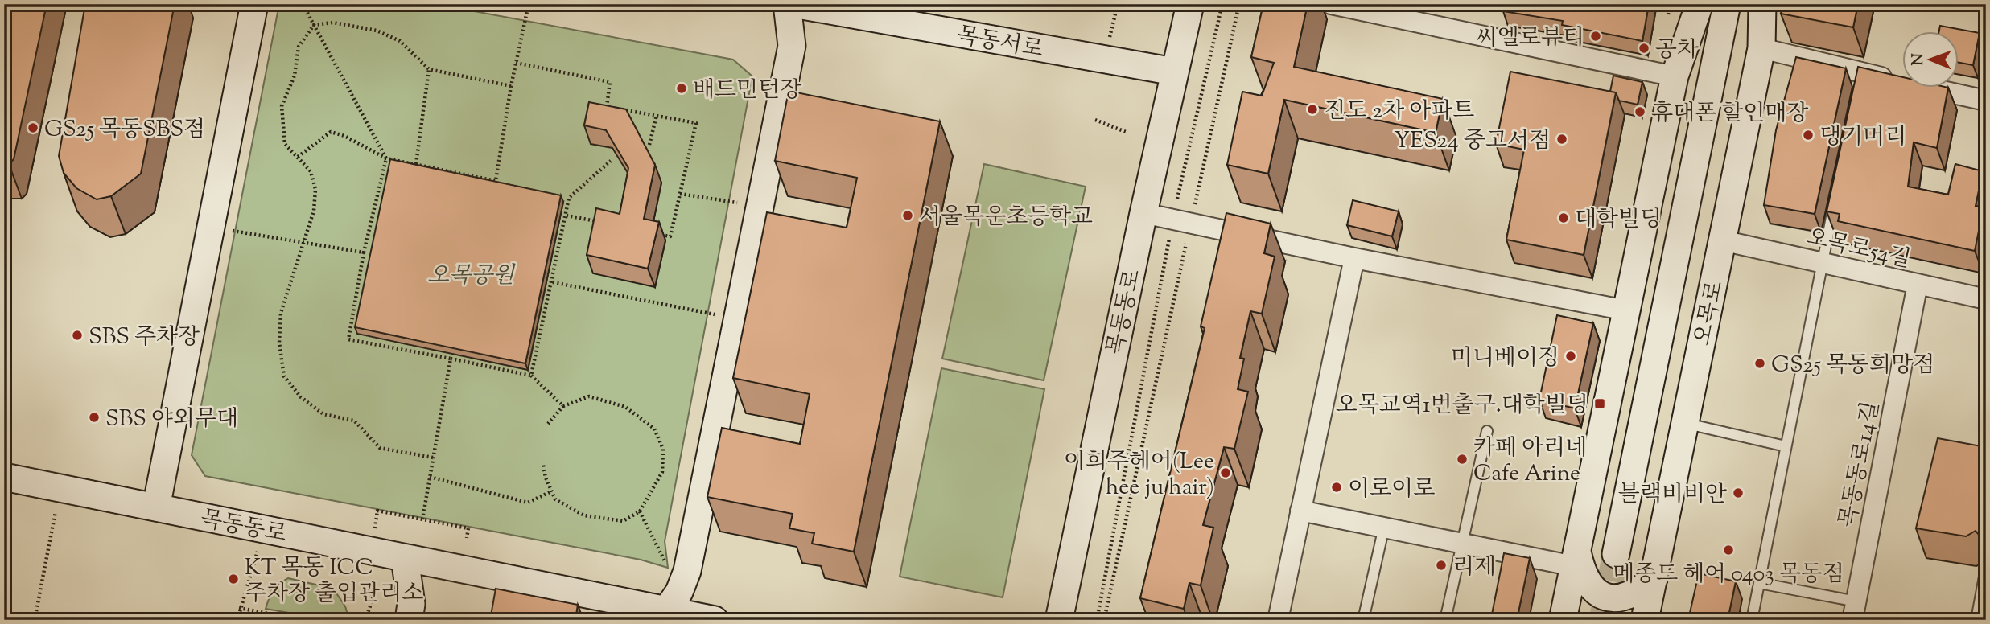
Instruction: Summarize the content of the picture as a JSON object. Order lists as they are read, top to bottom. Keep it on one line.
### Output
{"streets":{"main road":["목동서로","목동동로","오목로"],"street":["오목로54길","목동동로14길"]},"crossings":[["목동서로","목동동로"],["오목로54길","오목로"],["오목로54길","목동동로14길"]],"parks":["오목공원"],"places":{"other":["씨엘로뷰티","공차","배드민턴장","진도 2차 아파트","휴대폰 할인매장","GS25 목동SBS점","댕기머리","YES24 중고서점","서울목운초등학교","대학빌딩","SBS 주차장","미니베이징","GS25 목동희망점","SBS 야외무대","카페 아리네 Cafe Arine","이희주헤어(Lee hee ju hair)","이로이로","블랙비비안","메종드 헤어 0403 목동점","리제","KT 목동 ICC 주차장 출입관리소"],"transit":["오목교역1번출구.대학빌딩"]},"north":"left"}
